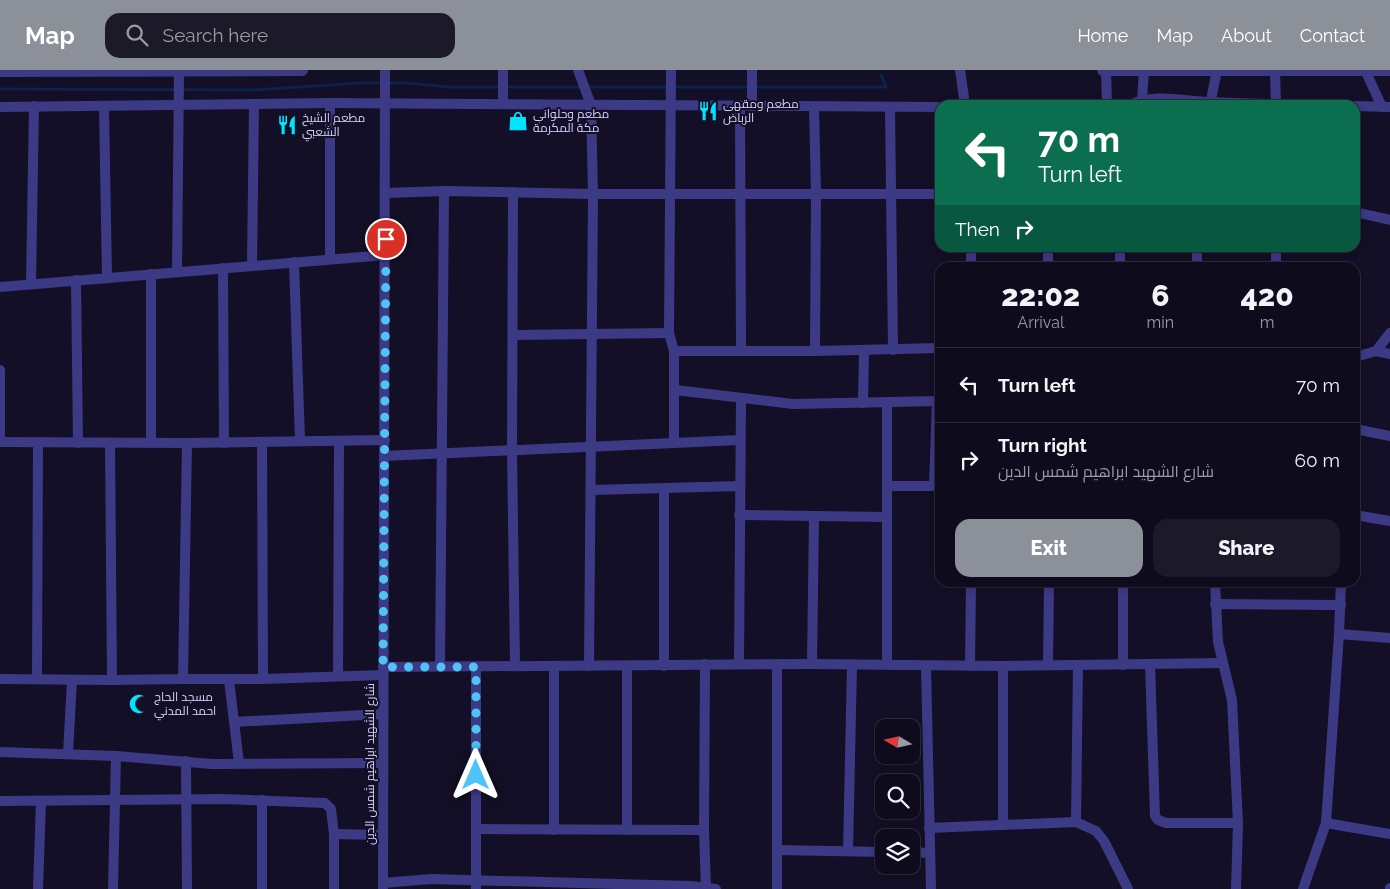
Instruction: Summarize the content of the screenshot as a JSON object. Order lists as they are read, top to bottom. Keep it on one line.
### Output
{"streets":{"street":["شارع الشهيد ابراهيم شمس الدين"]},"places":{"restaurant":["مطعم ومقهى الرباض","مطعم الشيخ الشعبي"],"shop":["مطعم وحلواني مكة المكرمة"],"mosque":["مسجد الحاج احمد المدني"]},"north":"left","page":{"header":"Map","search":"Search here","nav":["Home","Map","About","Contact"],"turn":["70 m","Turn left"],"then":"Then","eta":["22:02","Arrival","6","min","420","m"],"list":[{"name":"Turn left","value":"70 m"},{"name":"Turn right","note":"شارع الشهيد ابراهيم شمس الدين","value":"60 m"}],"buttons":["Exit","Share"]}}
